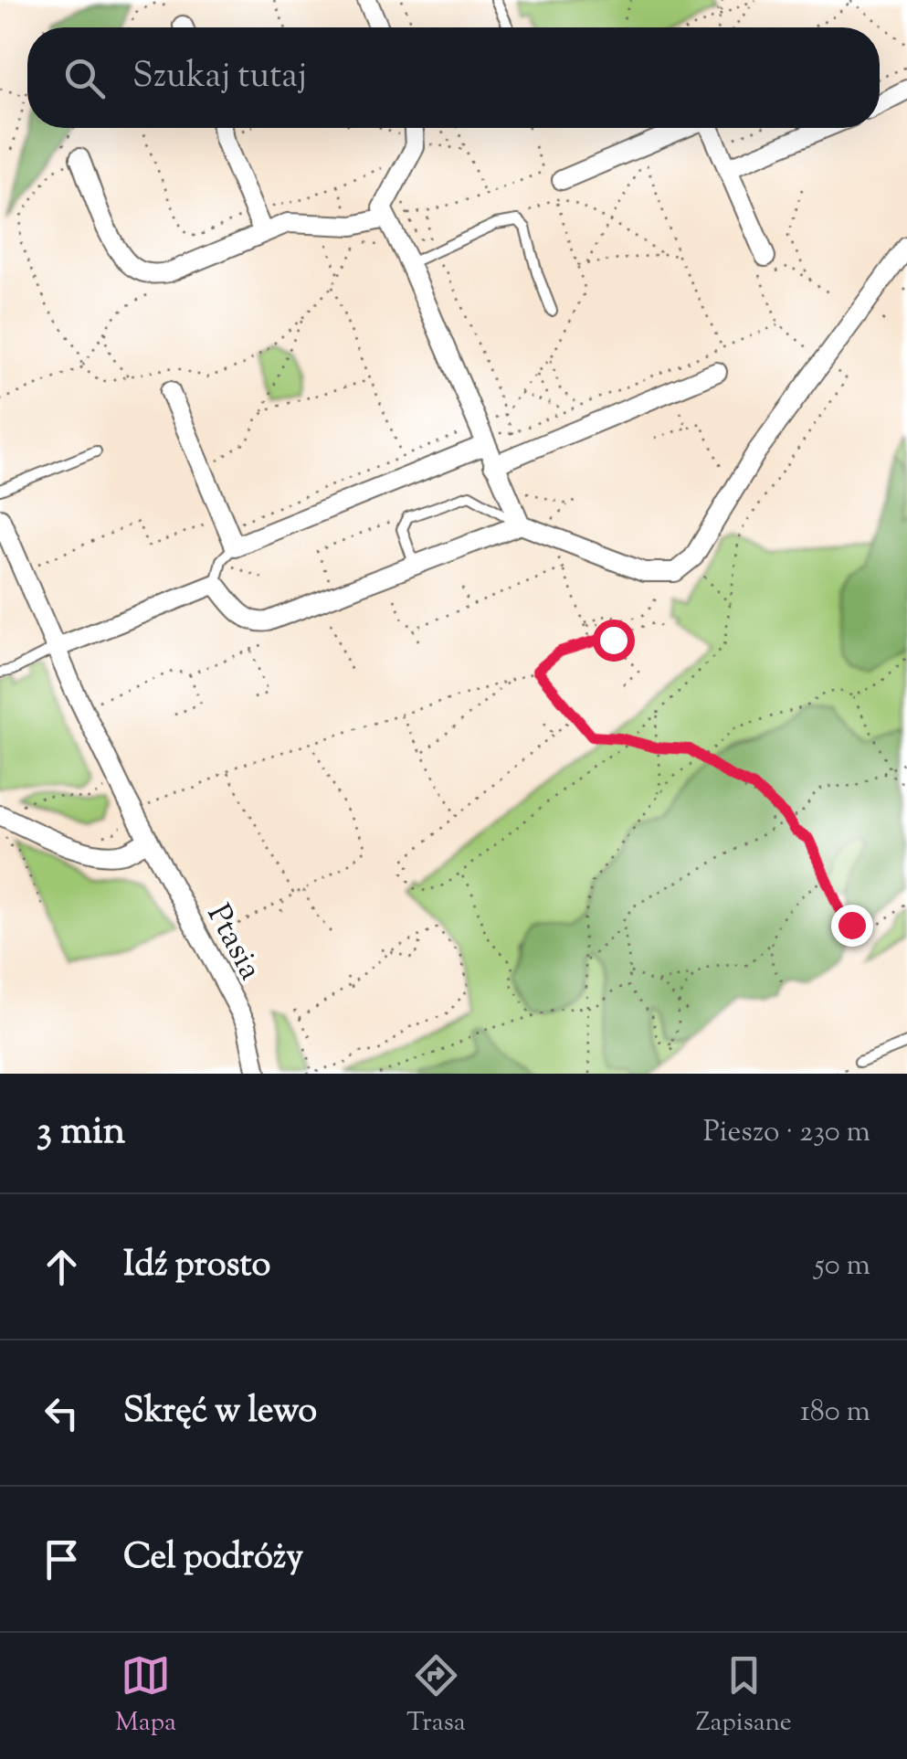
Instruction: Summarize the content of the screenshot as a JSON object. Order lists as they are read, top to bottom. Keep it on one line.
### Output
{"streets":{"street":["Ptasia"]},"page":{"search":"Szukaj tutaj","heading":["3 min","Pieszo · 230 m"],"list":[["Idź prosto","50 m"],["Skręć w lewo","180 m"],"Cel podróży"],"nav":["Mapa","Trasa","Zapisane"]}}
